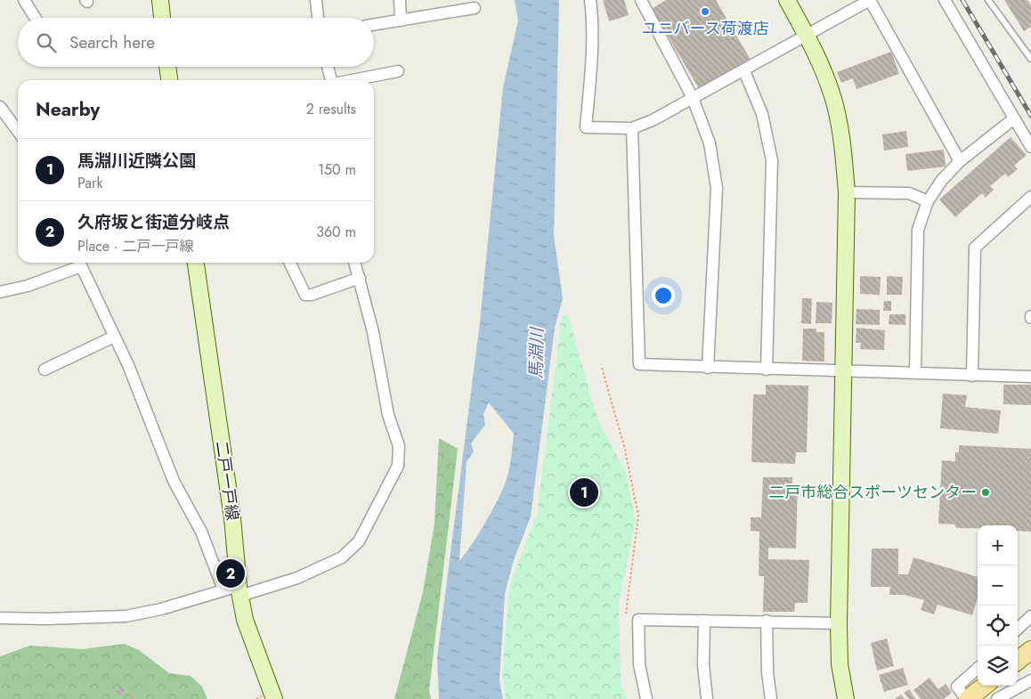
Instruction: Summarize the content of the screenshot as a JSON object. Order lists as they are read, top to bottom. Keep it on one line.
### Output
{"streets":{"street":["二戸一戸線"]},"water":["馬淵川"],"places":["ユニバース荷渡店","二戸市総合スポーツセンター"],"page":{"search":"Search here","heading":["Nearby","2 results"],"list":[{"mark":"1","name":"馬淵川近隣公園","note":"Park","value":"150 m"},{"mark":"2","name":"久府坂と街道分岐点","note":"Place · 二戸一戸線","value":"360 m"}],"pins":["1","2"],"map_buttons":["+","−"]}}
